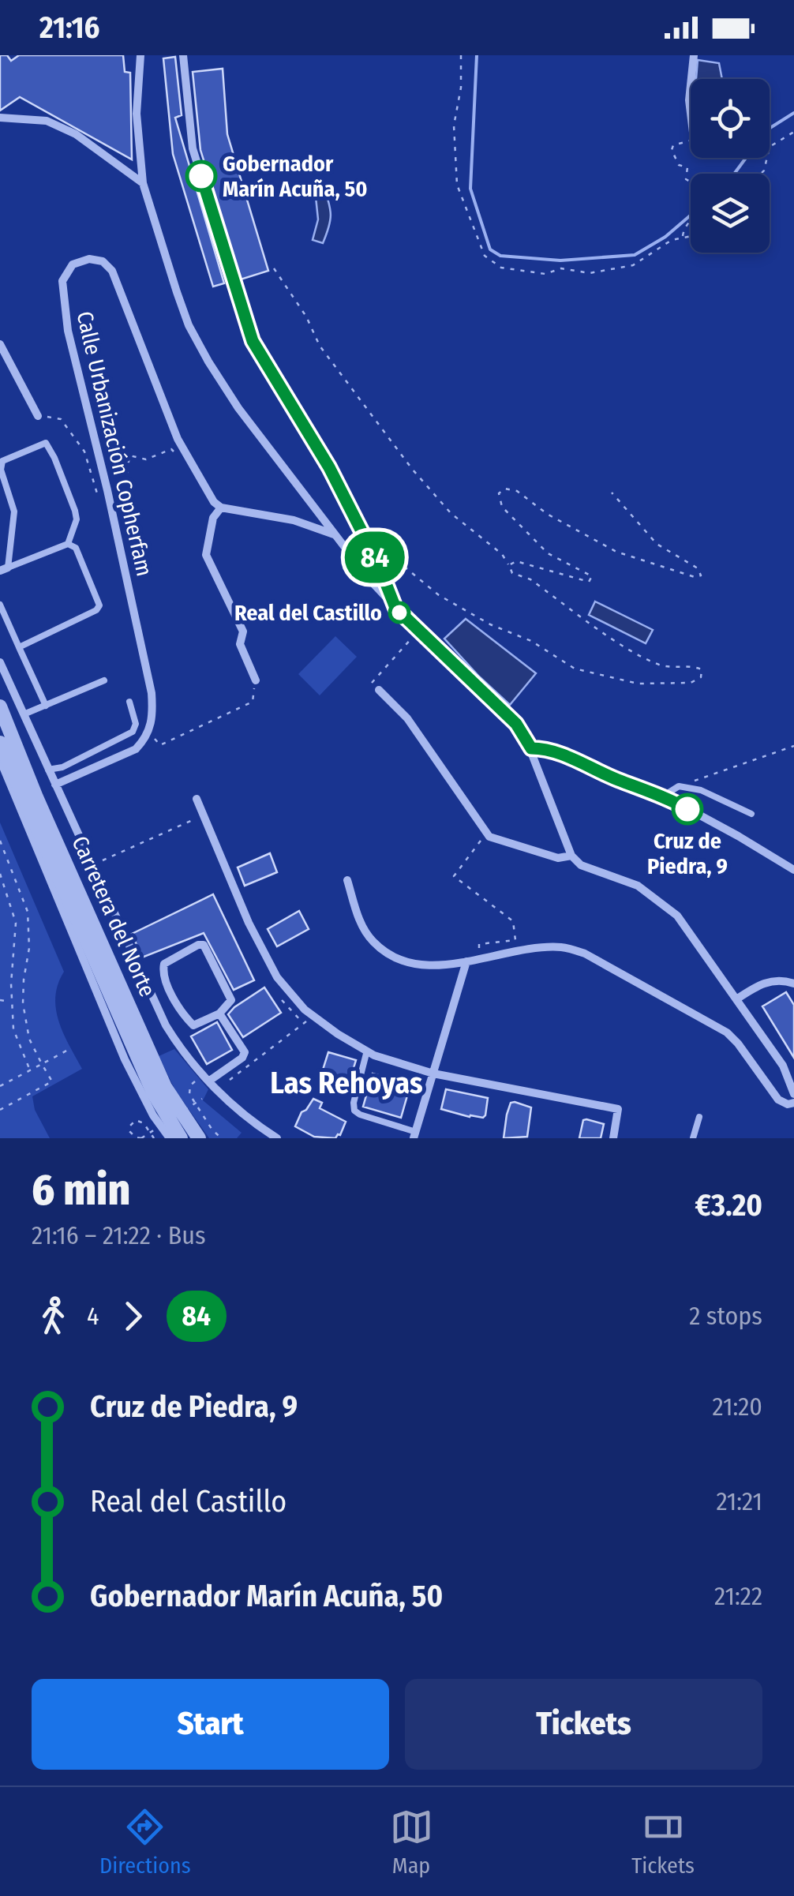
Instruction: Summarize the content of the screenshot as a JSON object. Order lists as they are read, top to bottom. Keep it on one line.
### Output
{"streets":{"street":["Calle Urbanización Copherfam","Carretera del Norte"]},"districts":["Las Rehoyas"],"places":["Gobernador Marín Acuña, 50","Real del Castillo","Cruz de Piedra, 9"],"lines":["bus line 84"],"page":{"status":"21:16","on_map":"84","heading":["6 min","21:16 – 21:22 · Bus","€3.20"],"legs":["4","84","2 stops"],"list":[{"name":"Cruz de Piedra, 9","value":"21:20"},{"name":"Real del Castillo","value":"21:21"},{"name":"Gobernador Marín Acuña, 50","value":"21:22"}],"buttons":["Start","Tickets"],"tabs":["Directions","Map","Tickets"]}}
